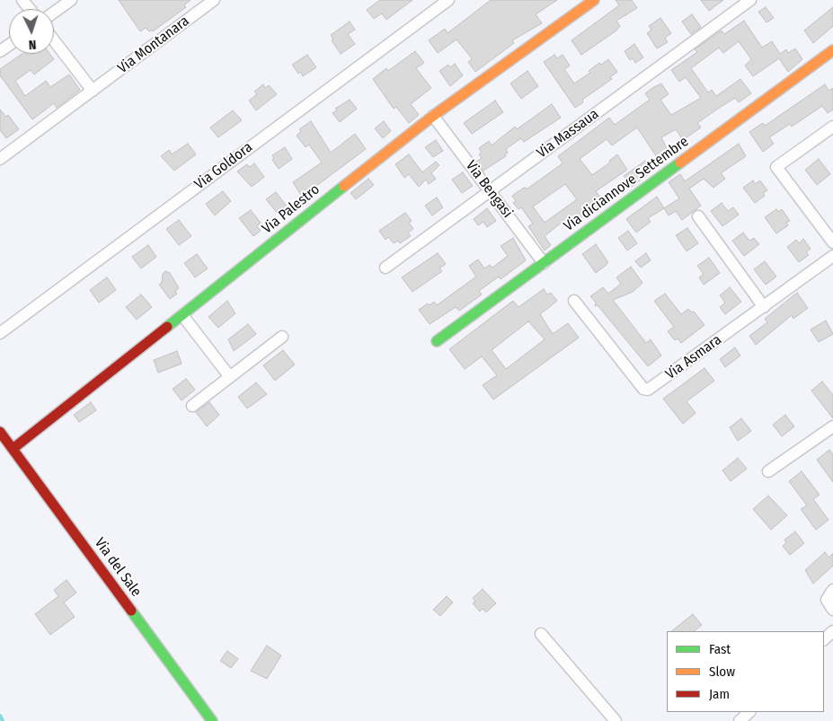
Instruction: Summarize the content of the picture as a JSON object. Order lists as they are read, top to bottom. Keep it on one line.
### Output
{"streets":{"street":["Via Montanara","Via Massaua","Via Goldora","Via diciannove Settembre","Via Bengasi","Via Palestro","Via Asmara","Via del Sale"]},"crossings":[["Via Massaua","Via Bengasi"],["Via diciannove Settembre","Via Bengasi"],["Via Bengasi","Via Palestro"],["Via Palestro","Via del Sale"]],"legend":["Fast","Slow","Jam"],"north":"bottom"}
